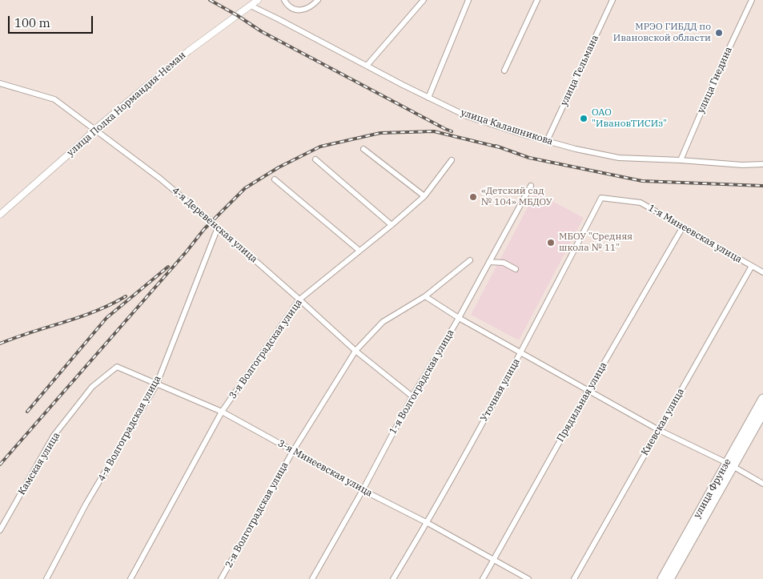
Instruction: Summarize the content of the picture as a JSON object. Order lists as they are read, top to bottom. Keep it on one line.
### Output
{"streets":{"highway":["улица Фрунзе"],"street":["улица Тельмана","улица Гнедина","улица Полка Нормандия-Неман","улица Калашникова","4-я Деревенская улица","1-я Минеевская улица","3-я Волгоградская улица","1-я Волгоградская улица","Уточная улица","Прядильная улица","Киевская улица","4-я Волгоградская улица","Камская улица","3-я Минеевская улица","2-я Волгоградская улица"]},"crossings":[["улица Тельмана","улица Калашникова"],["улица Гнедина","улица Калашникова"],["улица Полка Нормандия-Неман","улица Калашникова"],["улица Полка Нормандия-Неман","4-я Деревенская улица"],["4-я Деревенская улица","3-я Волгоградская улица"],["4-я Деревенская улица","1-я Волгоградская улица"],["4-я Деревенская улица","4-я Волгоградская улица"],["4-я Деревенская улица","2-я Волгоградская улица"],["1-я Минеевская улица","Уточная улица"],["1-я Минеевская улица","Прядильная улица"],["1-я Минеевская улица","Киевская улица"],["3-я Волгоградская улица","3-я Минеевская улица"],["1-я Волгоградская улица","3-я Минеевская улица"],["Уточная улица","3-я Минеевская улица"],["Прядильная улица","3-я Минеевская улица"],["4-я Волгоградская улица","3-я Минеевская улица"],["Камская улица","3-я Минеевская улица"],["3-я Минеевская улица","2-я Волгоградская улица"]],"places":["МРЭО ГИБДД по Ивановской области","ОАО \"ИвановТИСИз\"","«Детский сад № 104» МБДОУ","МБОУ \"Средняя школа № 11\""],"scale_bar":"100 m"}
